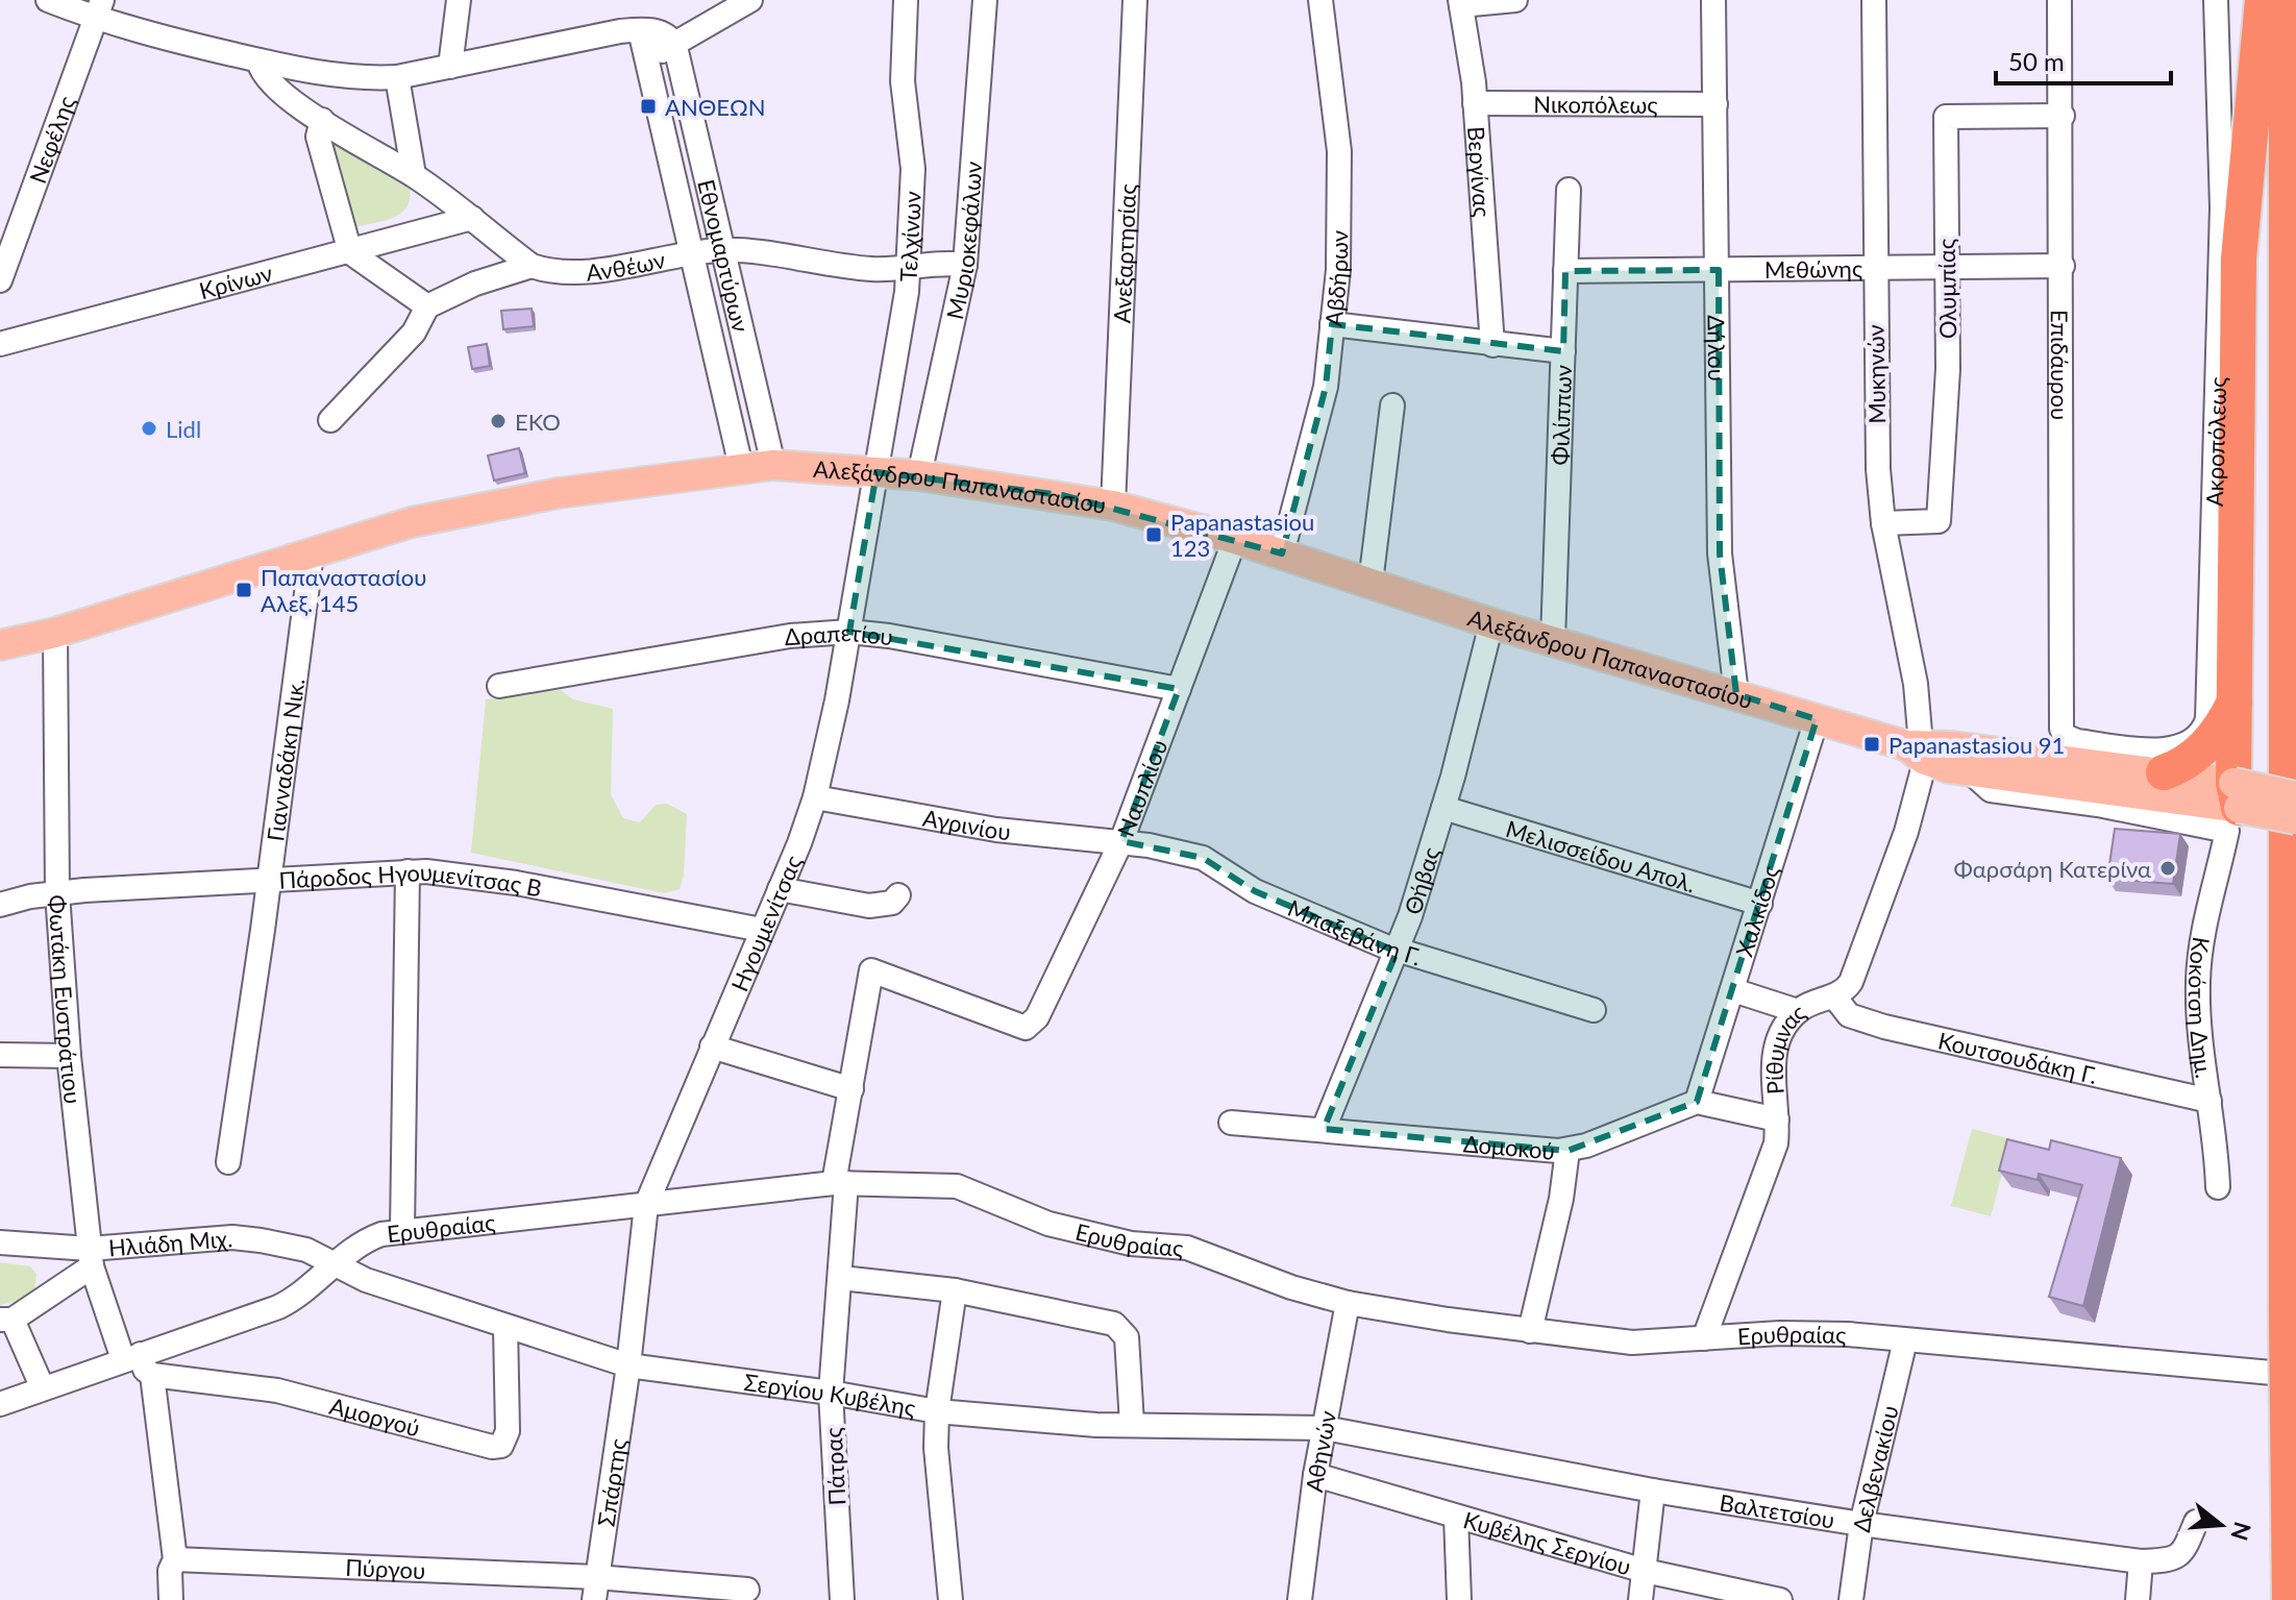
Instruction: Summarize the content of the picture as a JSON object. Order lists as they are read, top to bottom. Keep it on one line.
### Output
{"streets":{"main road":["Αλεξάνδρου Παπαναστασίου"],"street":["Νικοπόλεως","Νεφέλης","Βεργίνας","Τελχίνων","Μυριοκεφάλων","Ανεξαρτησίας","Εθνομαρτύρων","Ανθέων","Μεθώνης","Αβδήρων","Κρίνων","Ολυμπίας","Δήλου","Επιδάυρου","Μυκηνών","Φιλίππων","Ακροπόλεως","Δραπετίου","Γιανναδάκη Νικ.","Ναυπλίου","Αγρινίου","Μελισσείδου Απολ.","Θήβας","Πάροδος Ηγουμενίτσας Β","Χαλκίδος","Ηγουμενίτσας","Μπαξεβάνη Γ.","Φωτάκη Ευστράτιου","Κοκότση Δημ.","Ρίθυμνας","Κουτσουδάκη Γ.","Δομοκού","Ερυθραίας","Ηλιάδη Μιχ.","Σεργίου Κυβέλης","Αμοργού","Αθηνών","Πάτρας","Δελβενακίου","Σπάρτης","Βαλτετσίου","Κυβέλης Σεργίου","Πύργου"]},"crossings":[["Νικοπόλεως","Βεργίνας"],["Νικοπόλεως","Δήλου"],["Τελχίνων","Ανθέων"],["Τελχίνων","Αλεξάνδρου Παπαναστασίου"],["Τελχίνων","Ηγουμενίτσας"],["Μυριοκεφάλων","Ανθέων"],["Μυριοκεφάλων","Αλεξάνδρου Παπαναστασίου"],["Ανεξαρτησίας","Αλεξάνδρου Παπαναστασίου"],["Εθνομαρτύρων","Ανθέων"],["Εθνομαρτύρων","Αλεξάνδρου Παπαναστασίου"],["Μεθώνης","Ολυμπίας"],["Μεθώνης","Δήλου"],["Μεθώνης","Επιδάυρου"],["Μεθώνης","Μυκηνών"],["Μεθώνης","Φιλίππων"],["Αβδήρων","Αλεξάνδρου Παπαναστασίου"],["Ολυμπίας","Επιδάυρου"],["Ολυμπίας","Μυκηνών"],["Δήλου","Αλεξάνδρου Παπαναστασίου"],["Επιδάυρου","Ακροπόλεως"],["Μυκηνών","Αλεξάνδρου Παπαναστασίου"],["Μυκηνών","Ρίθυμνας"],["Φιλίππων","Αλεξάνδρου Παπαναστασίου"],["Αλεξάνδρου Παπαναστασίου","Γιανναδάκη Νικ."],["Αλεξάνδρου Παπαναστασίου","Ναυπλίου"],["Αλεξάνδρου Παπαναστασίου","Θήβας"],["Αλεξάνδρου Παπαναστασίου","Χαλκίδος"],["Αλεξάνδρου Παπαναστασίου","Ηγουμενίτσας"],["Αλεξάνδρου Παπαναστασίου","Φωτάκη Ευστράτιου"],["Αλεξάνδρου Παπαναστασίου","Κοκότση Δημ."],["Αλεξάνδρου Παπαναστασίου","Ρίθυμνας"],["Δραπετίου","Ναυπλίου"],["Δραπετίου","Ηγουμενίτσας"],["Γιανναδάκη Νικ.","Πάροδος Ηγουμενίτσας Β"],["Ναυπλίου","Αγρινίου"],["Ναυπλίου","Μπαξεβάνη Γ."],["Ναυπλίου","Πάτρας"],["Αγρινίου","Ηγουμενίτσας"],["Αγρινίου","Μπαξεβάνη Γ."],["Μελισσείδου Απολ.","Θήβας"],["Μελισσείδου Απολ.","Χαλκίδος"],["Θήβας","Μπαξεβάνη Γ."],["Θήβας","Δομοκού"],["Πάροδος Ηγουμενίτσας Β","Ηγουμενίτσας"],["Πάροδος Ηγουμενίτσας Β","Φωτάκη Ευστράτιου"],["Χαλκίδος","Δομοκού"],["Ηγουμενίτσας","Ερυθραίας"],["Ηγουμενίτσας","Σεργίου Κυβέλης"],["Ηγουμενίτσας","Σπάρτης"],["Φωτάκη Ευστράτιου","Ερυθραίας"],["Φωτάκη Ευστράτιου","Ηλιάδη Μιχ."],["Φωτάκη Ευστράτιου","Αμοργού"],["Φωτάκη Ευστράτιου","Πύργου"],["Κοκότση Δημ.","Κουτσουδάκη Γ."],["Ρίθυμνας","Κουτσουδάκη Γ."],["Ρίθυμνας","Ερυθραίας"],["Ερυθραίας","Ηλιάδη Μιχ."],["Ερυθραίας","Σεργίου Κυβέλης"],["Ερυθραίας","Αμοργού"],["Ερυθραίας","Αθηνών"],["Ερυθραίας","Πάτρας"],["Ερυθραίας","Δελβενακίου"],["Ηλιάδη Μιχ.","Σεργίου Κυβέλης"],["Σεργίου Κυβέλης","Αμοργού"],["Σεργίου Κυβέλης","Αθηνών"],["Σεργίου Κυβέλης","Πάτρας"],["Σεργίου Κυβέλης","Σπάρτης"],["Σεργίου Κυβέλης","Βαλτετσίου"],["Αθηνών","Βαλτετσίου"],["Αθηνών","Κυβέλης Σεργίου"],["Δελβενακίου","Βαλτετσίου"],["Σπάρτης","Πύργου"]],"places":{"transit":["ΑΝΘΕΩΝ","Papanastasiou 123","Παπαναστασίου Αλεξ. 145","Papanastasiou 91"],"other":["EKO","Lidl","Φαρσάρη Κατερίνα"]},"scale_bar":"50 m","north":"right"}
